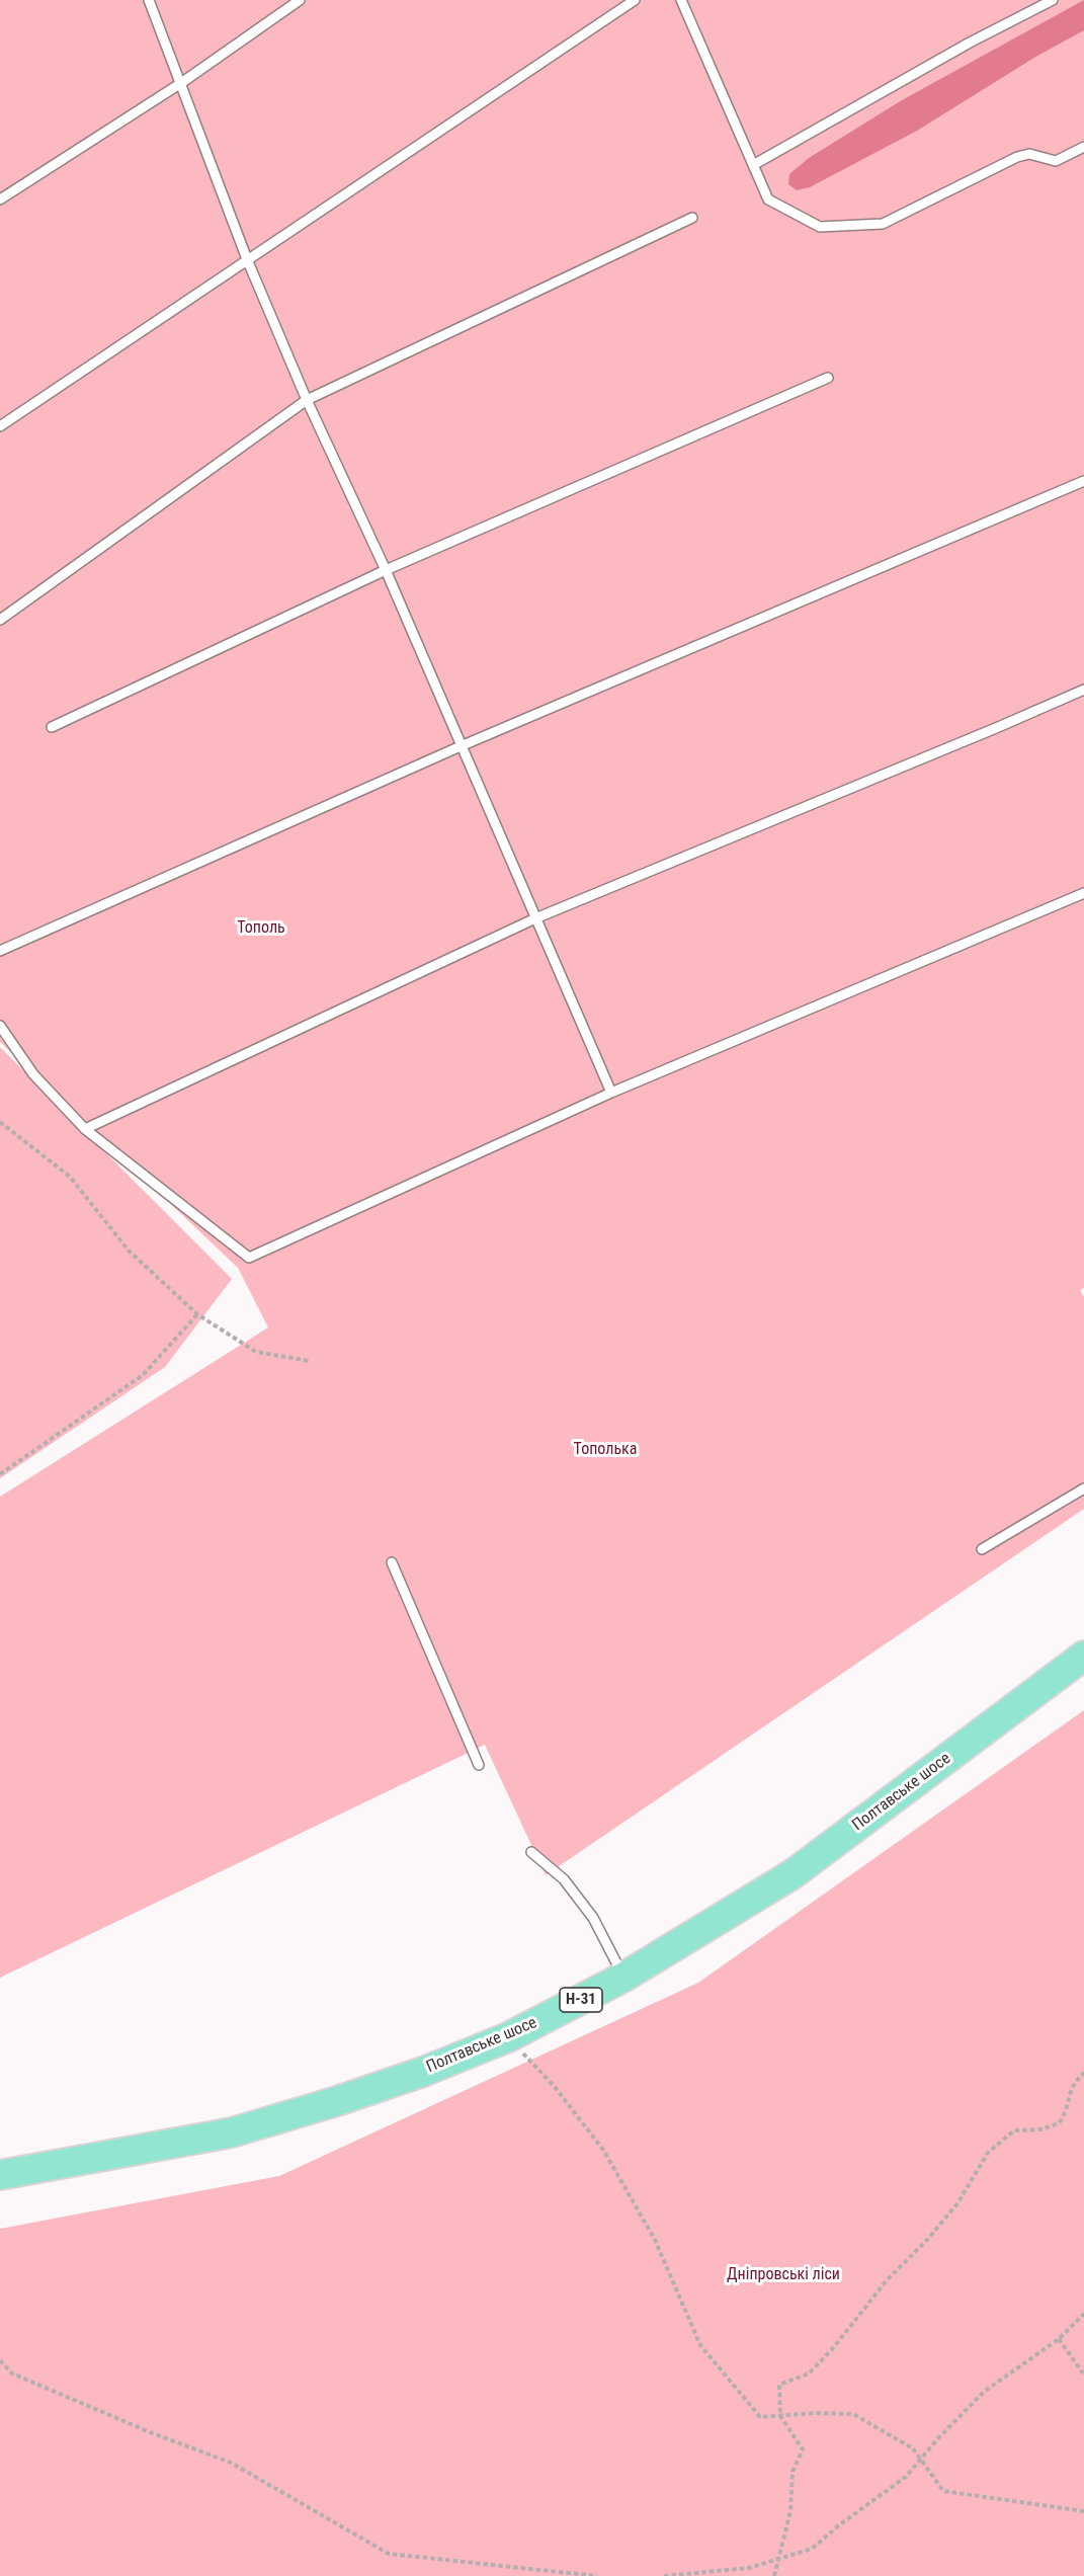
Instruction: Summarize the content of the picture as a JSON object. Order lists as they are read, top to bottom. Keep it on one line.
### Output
{"streets":{"main road":["Полтавське шосе","Н-31"]},"parks":["Тополь","Тополька","Дніпровські ліси"]}
